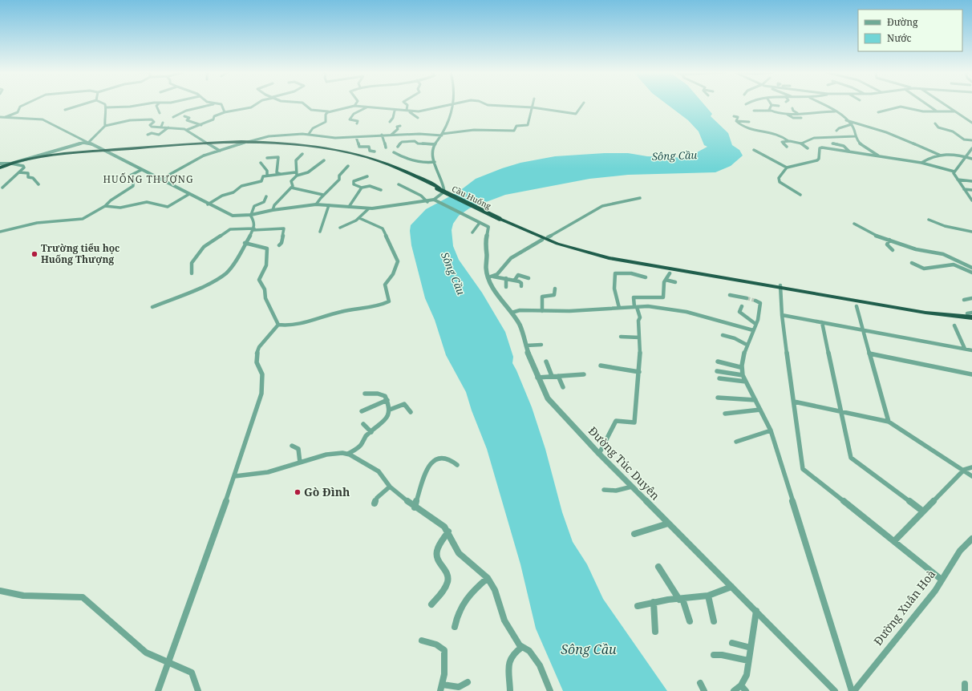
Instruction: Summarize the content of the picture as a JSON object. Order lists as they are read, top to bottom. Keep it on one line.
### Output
{"streets":{"highway":["Cầu Huống"],"street":["Đường Túc Duyên","Đường Xuân Hoà"]},"districts":["HUỐNG THƯỢNG"],"water":["Sông Cầu"],"places":["Trường tiểu học Huống Thượng","Gò Đình"],"legend":["Đường","Nước"]}
